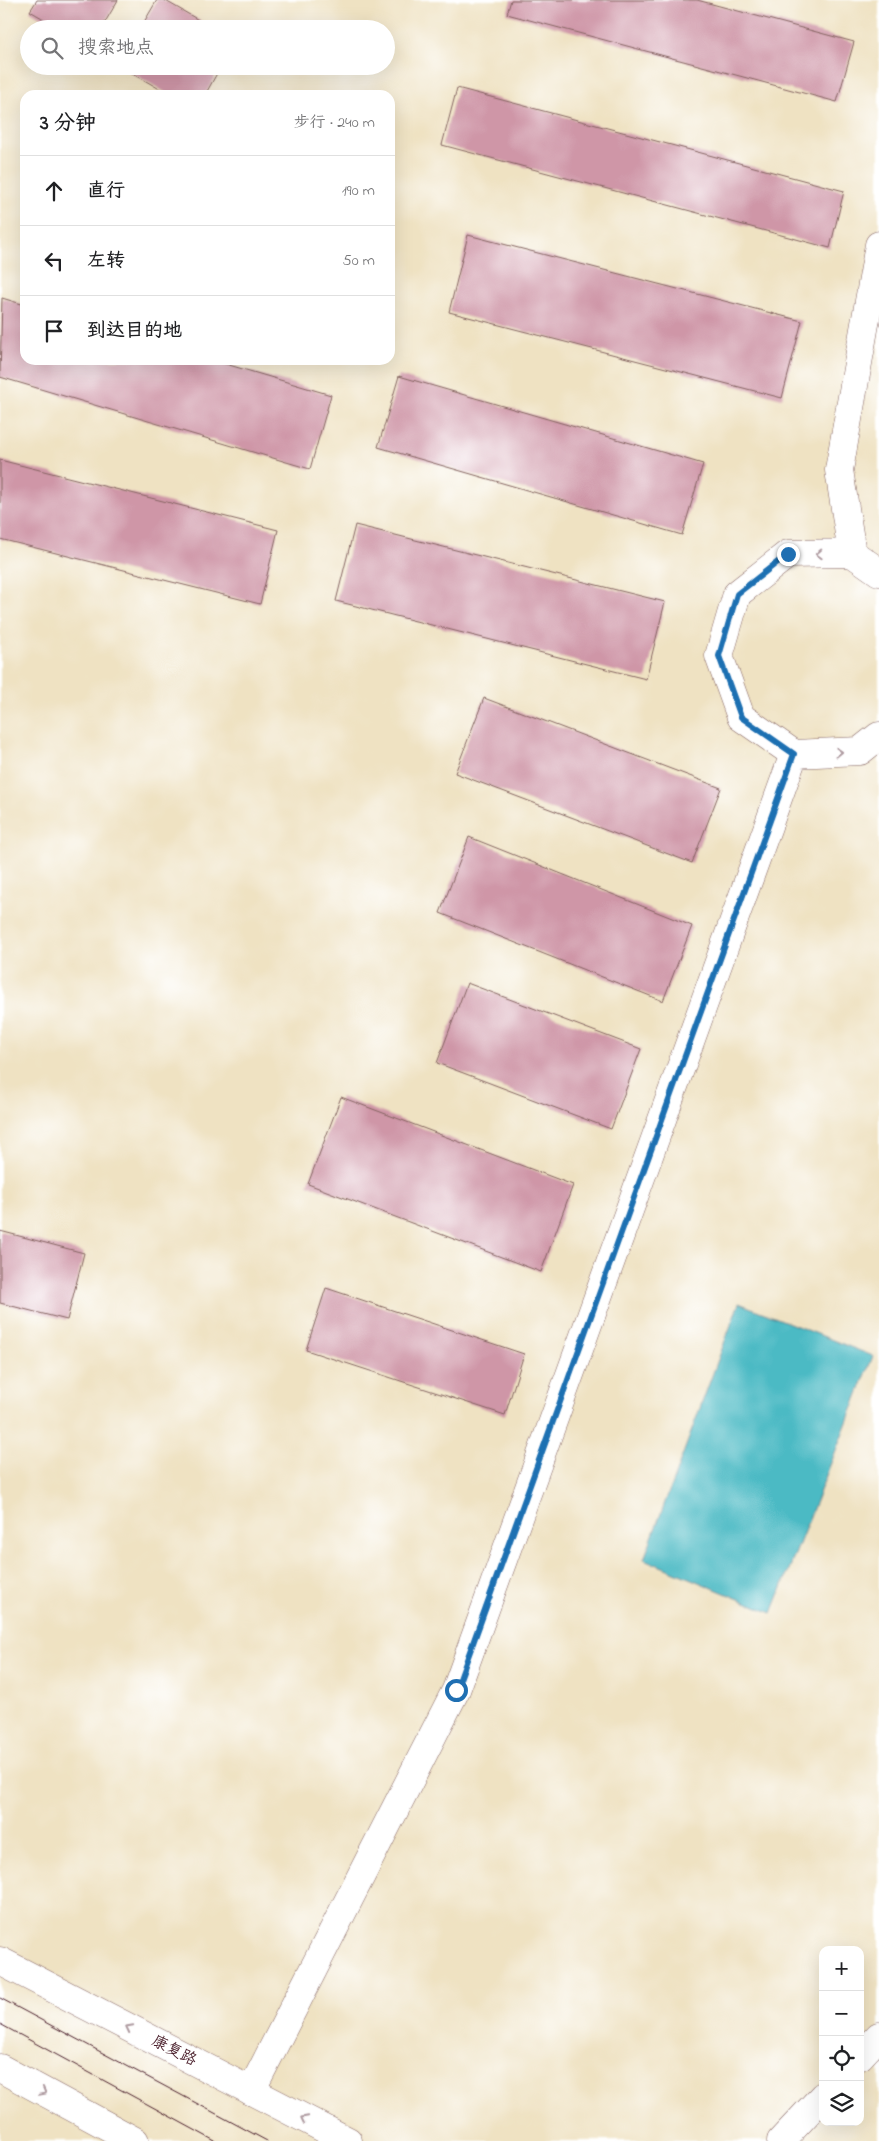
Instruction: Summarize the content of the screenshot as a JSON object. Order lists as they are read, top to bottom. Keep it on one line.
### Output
{"streets":{"street":["康复路"]},"page":{"search":"搜索地点","heading":["3 分钟","步行 · 240 m"],"list":[["直行","190 m"],["左转","50 m"],"到达目的地"],"map_buttons":["+","−"]}}
